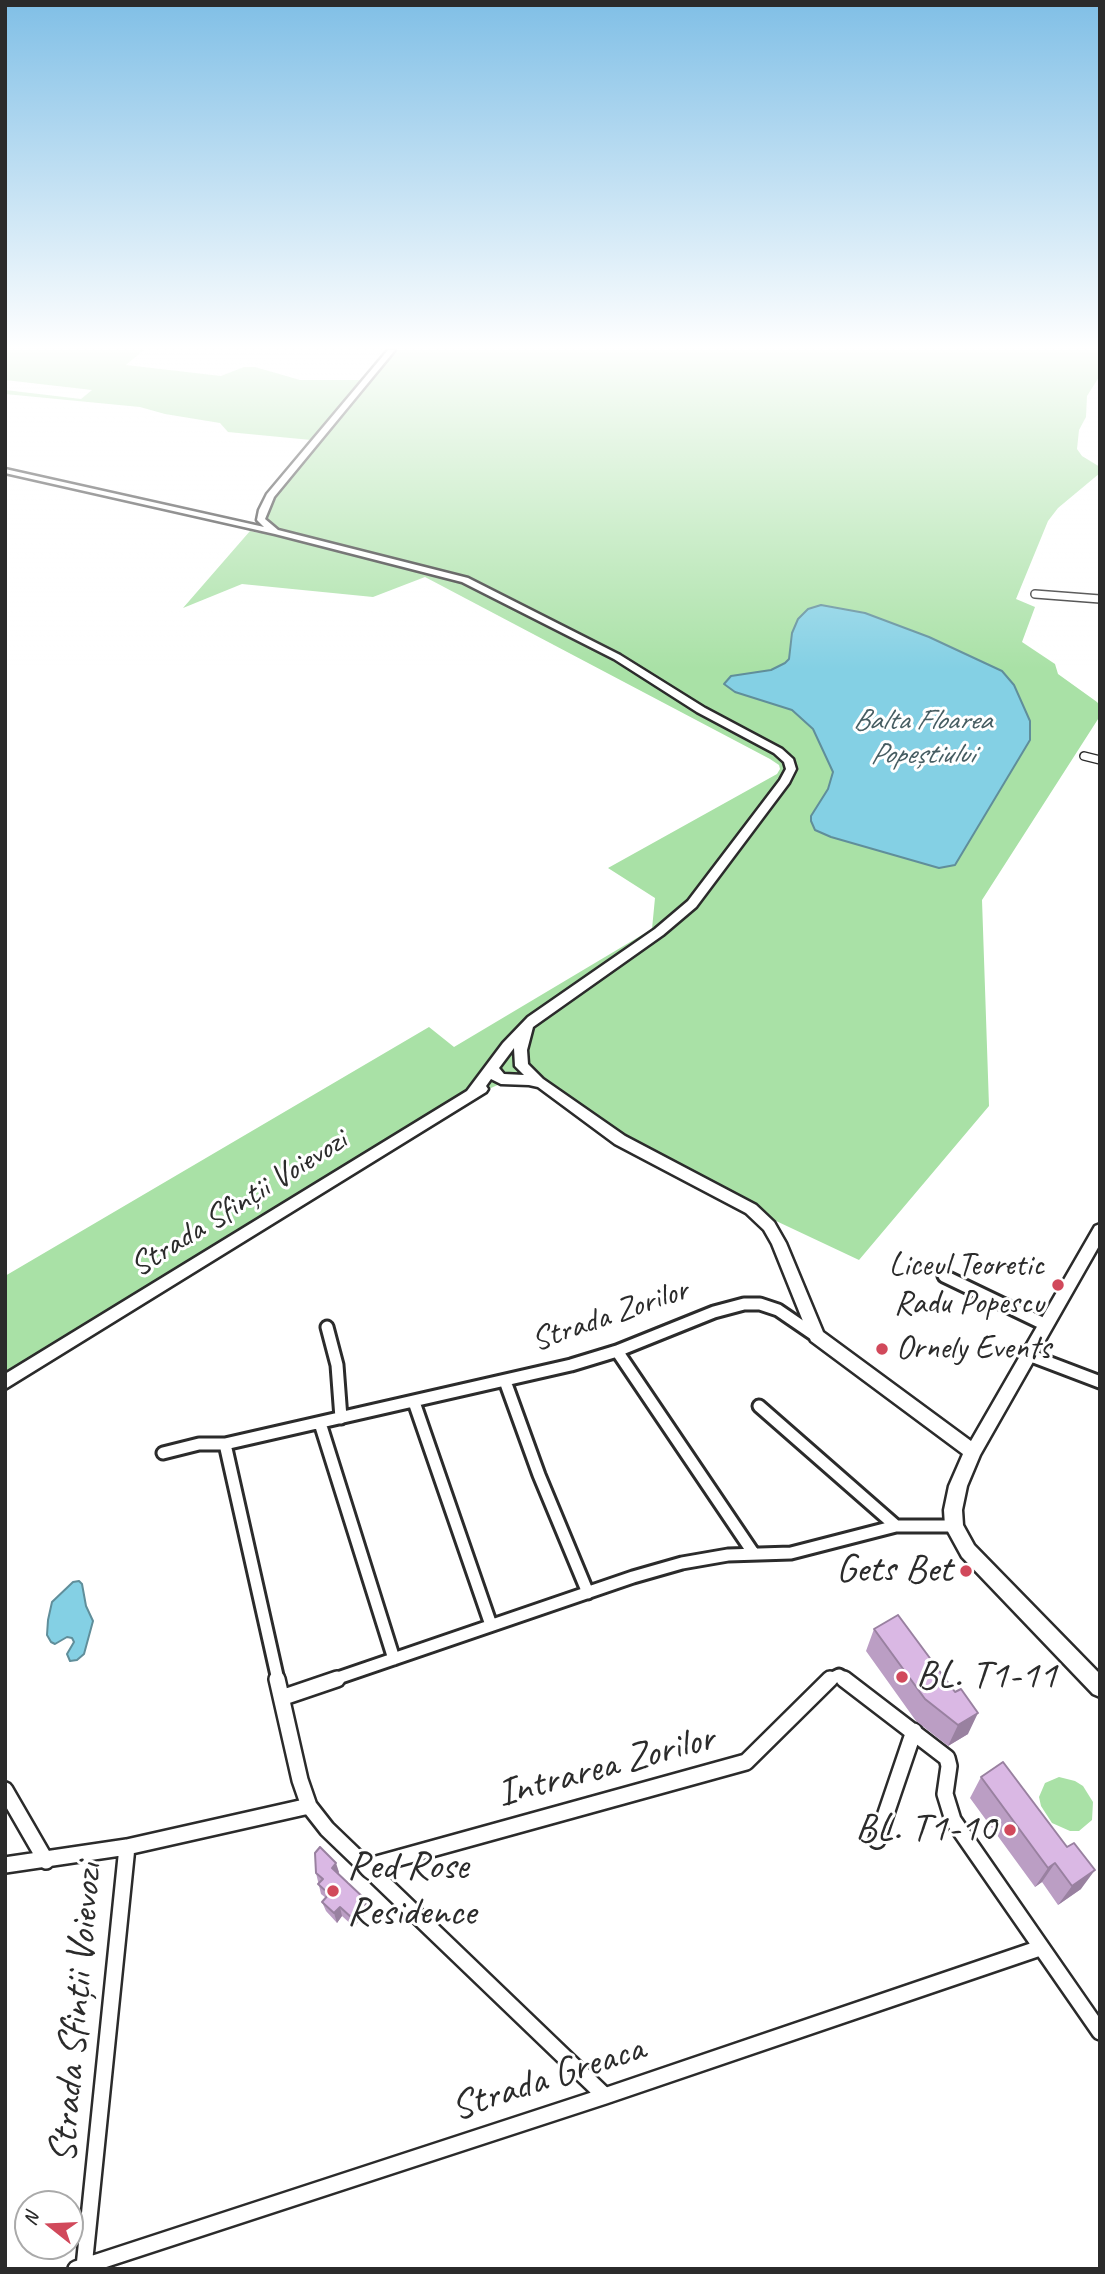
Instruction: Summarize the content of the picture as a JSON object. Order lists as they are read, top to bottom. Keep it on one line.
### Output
{"streets":{"street":["Strada Sfinții Voievozi","Strada Zorilor","Intrarea Zorilor","Strada Greaca"]},"crossings":[["Strada Sfinții Voievozi","Strada Zorilor"],["Strada Sfinții Voievozi","Strada Greaca"]],"water":["Balta Floarea Popeștiului"],"places":["Liceul Teoretic Radu Popescu","Ornely Events","Gets Bet","BL. T1-11","BL. T1-10","Red Rose Residence"],"north":"left"}
